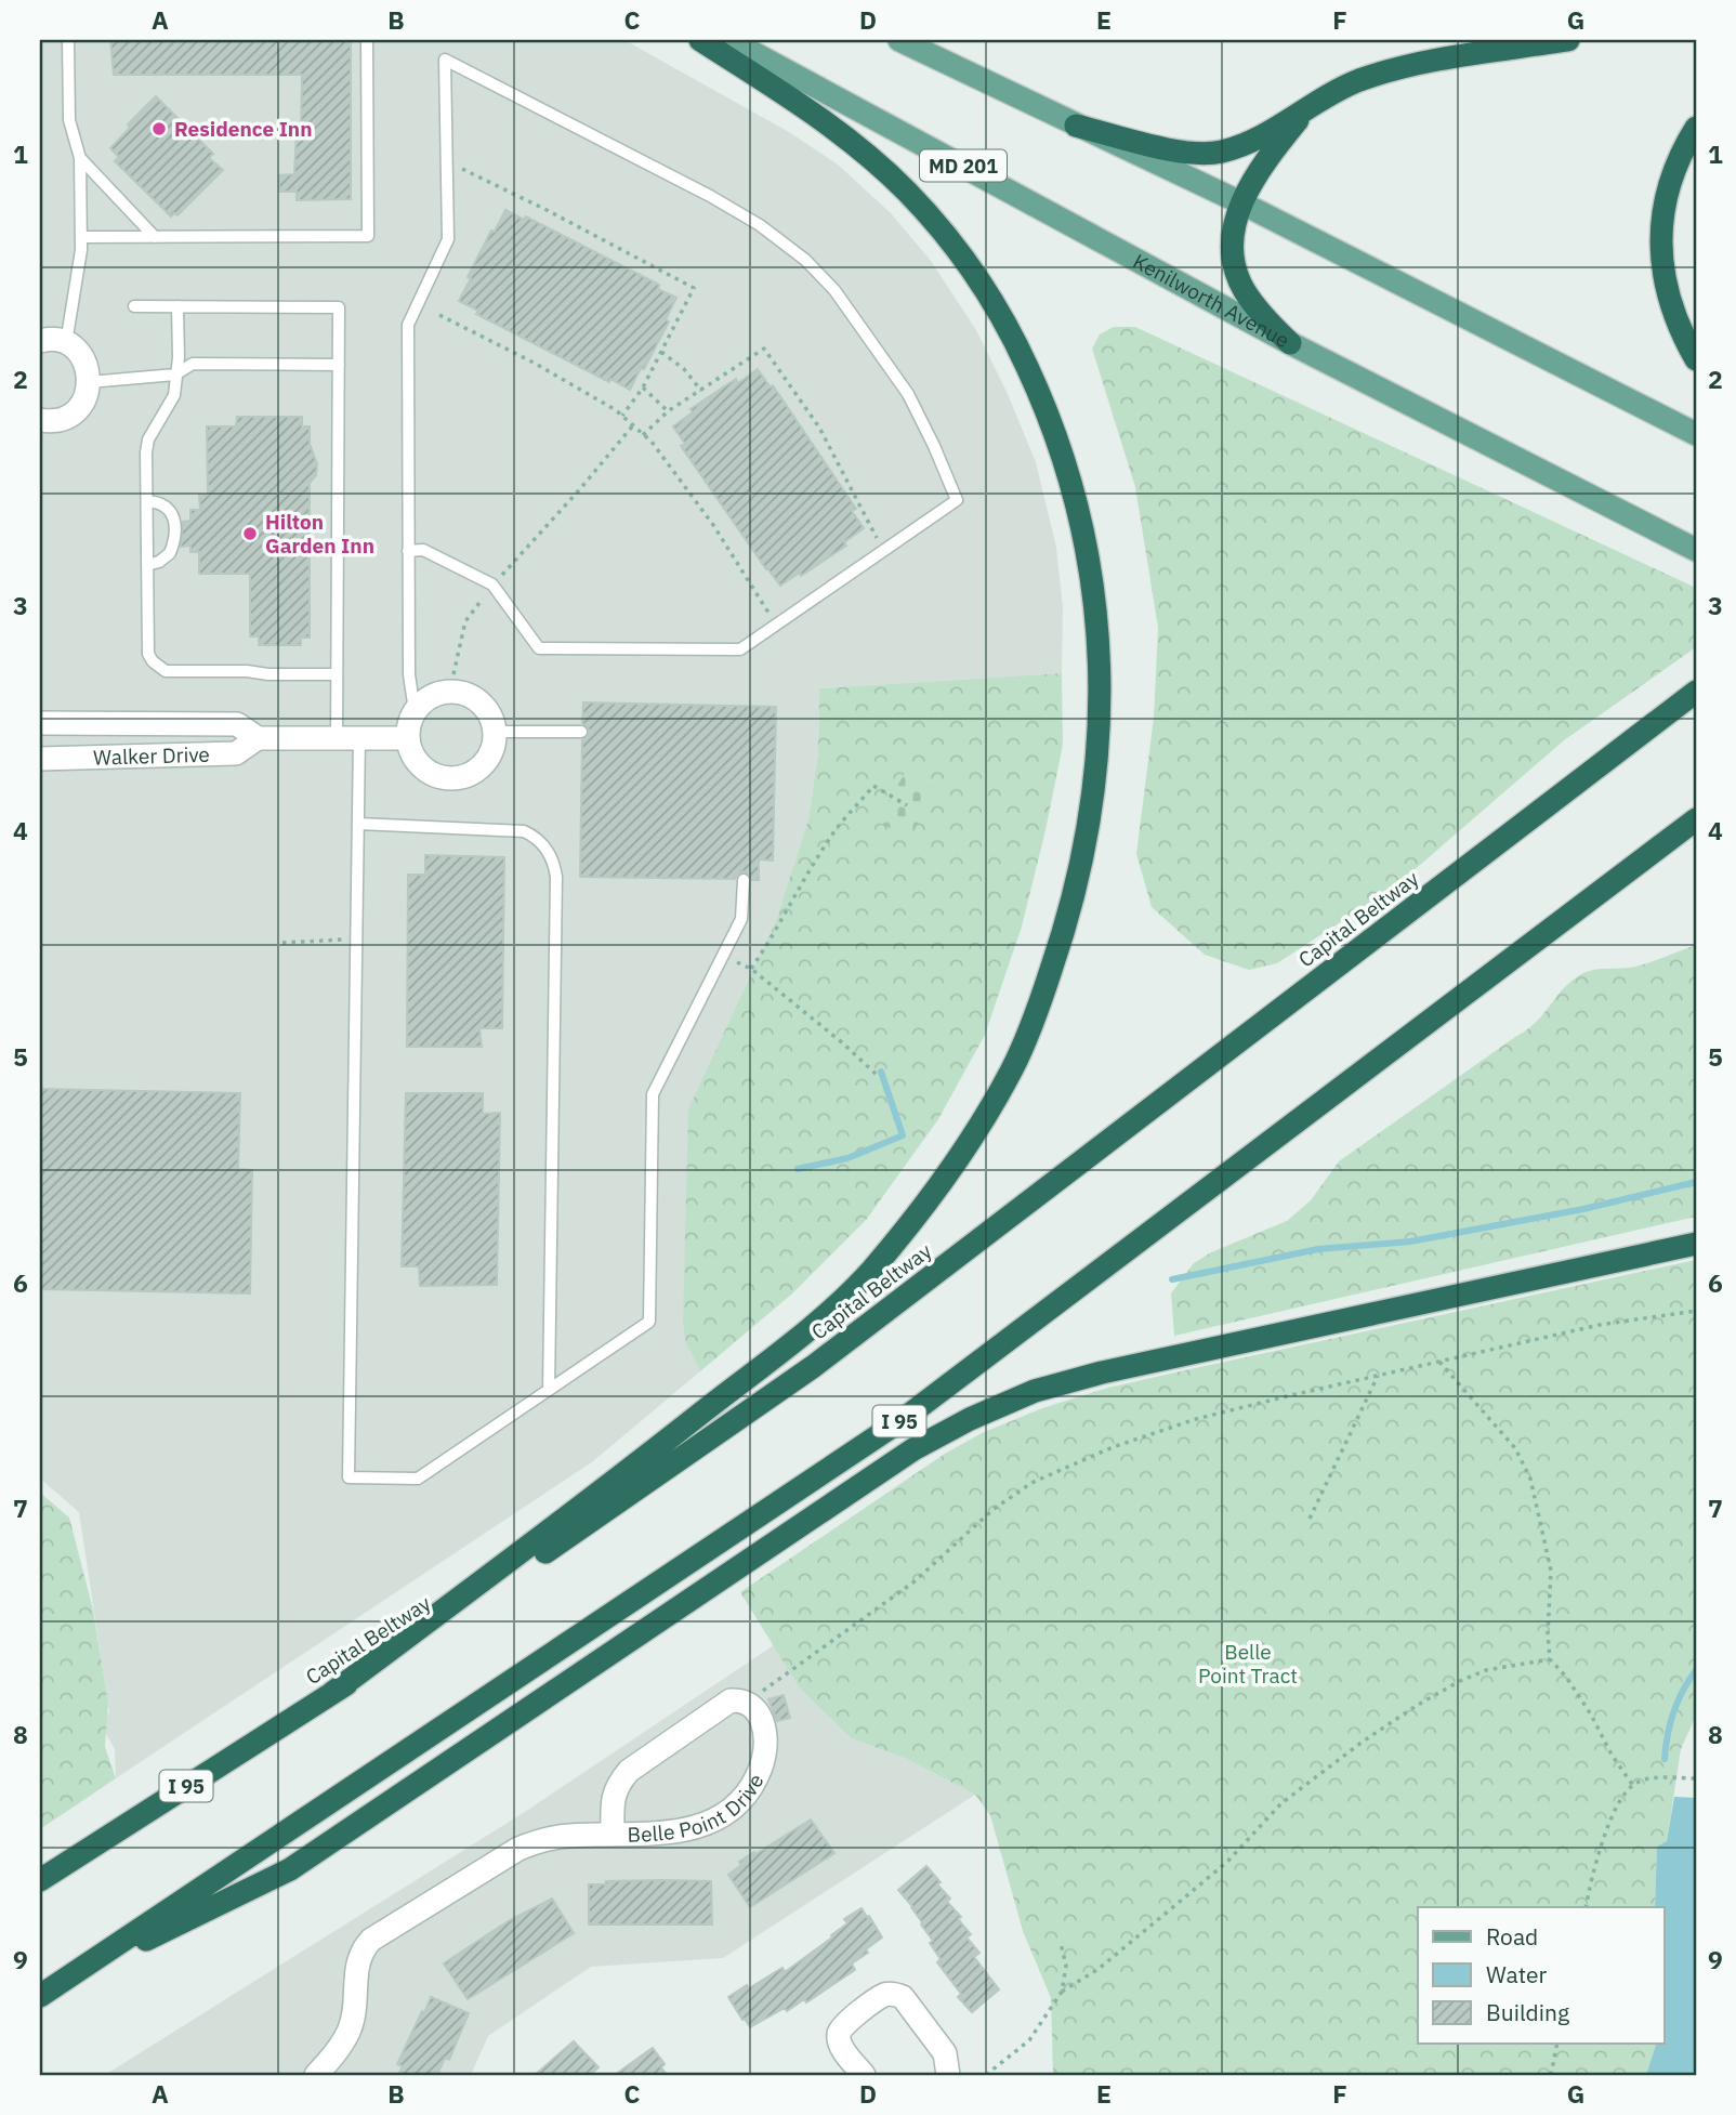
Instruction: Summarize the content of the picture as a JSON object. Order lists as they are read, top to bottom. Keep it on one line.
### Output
{"streets":{"highway":["Capital Beltway","I 95"],"main road":["MD 201","Kenilworth Avenue"],"street":["Walker Drive","Belle Point Drive"]},"parks":["Belle Point Tract"],"places":["Residence Inn","Hilton Garden Inn"],"legend":["Road","Water","Building"],"grid":{"columns":["A","B","C","D","E","F","G"],"rows":["1","2","3","4","5","6","7","8","9"]}}
